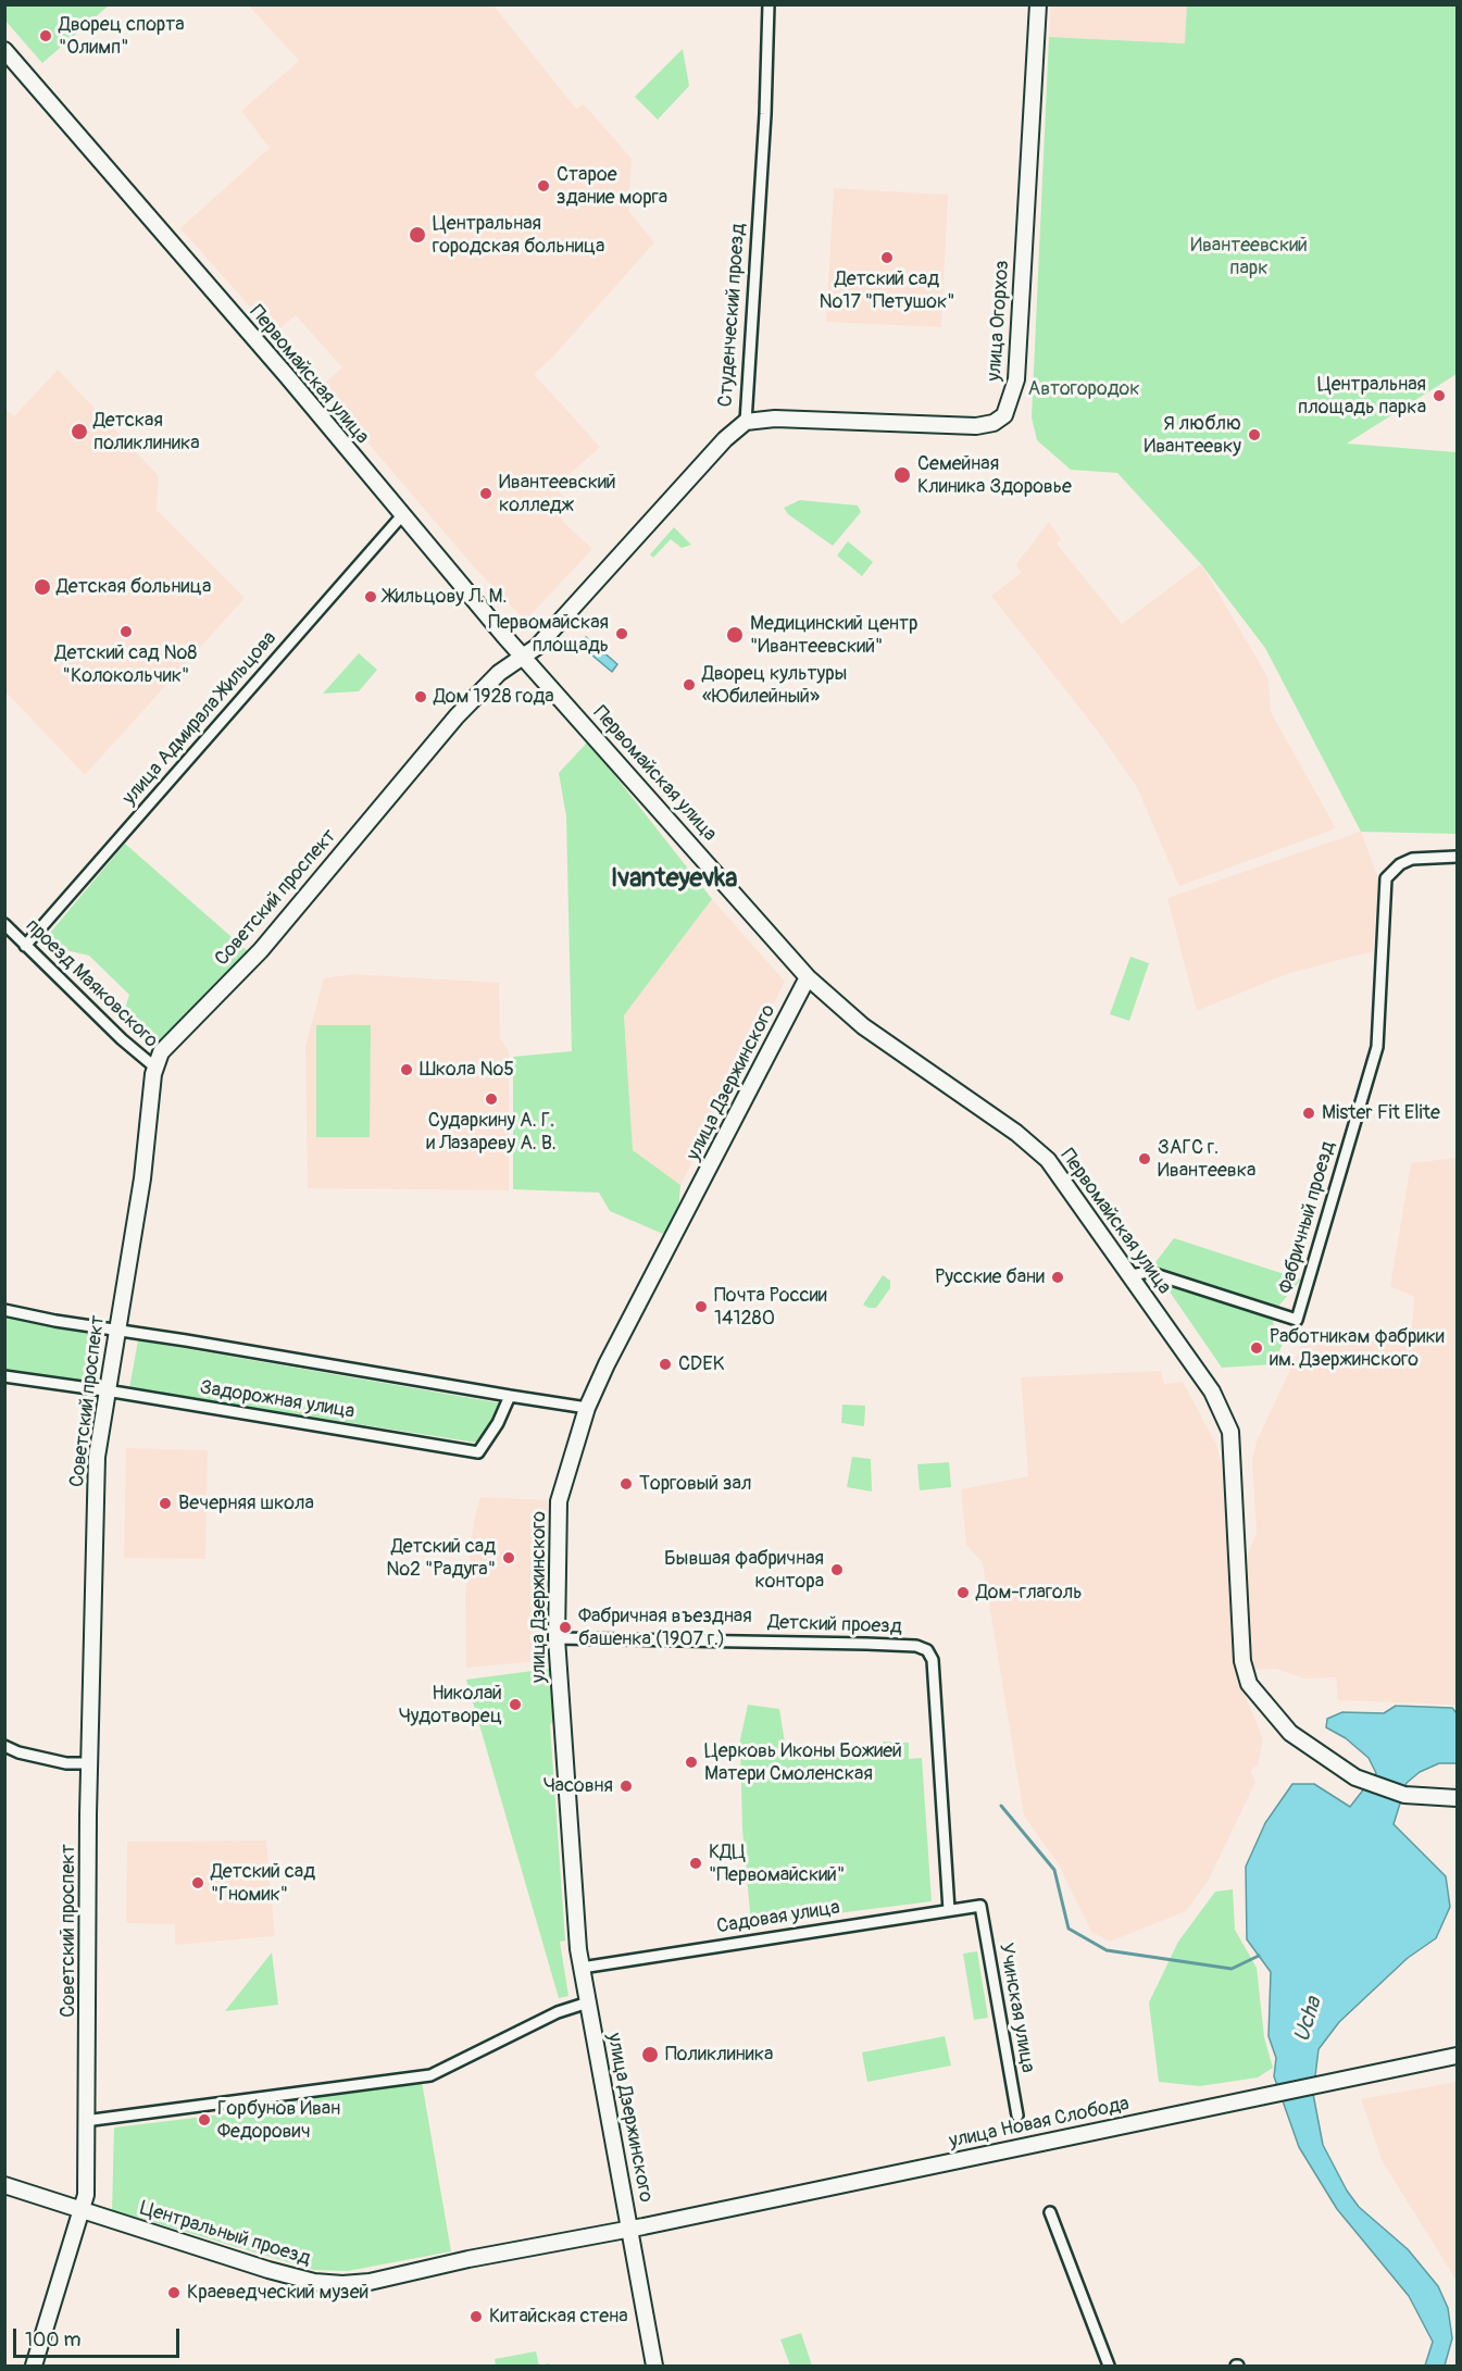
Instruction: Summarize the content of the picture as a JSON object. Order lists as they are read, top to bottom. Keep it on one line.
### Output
{"streets":{"street":["Студенческий проезд","улица Огорхоз","Первомайская улица","улица Адмирала Жильцова","Советский проспект","проезд Маяковского","улица Дзержинского","Фабричный проезд","Задорожная улица","Детский проезд","Садовая улица","Учинская улица","улица Новая Слобода","Центральный проезд"]},"crossings":[["Студенческий проезд","улица Огорхоз"],["Студенческий проезд","Первомайская улица"],["Студенческий проезд","Советский проспект"],["Первомайская улица","улица Адмирала Жильцова"],["Первомайская улица","Советский проспект"],["Первомайская улица","улица Дзержинского"],["Первомайская улица","Фабричный проезд"],["улица Адмирала Жильцова","проезд Маяковского"],["Советский проспект","проезд Маяковского"],["Советский проспект","Задорожная улица"],["Советский проспект","Центральный проезд"],["улица Дзержинского","Детский проезд"],["улица Дзержинского","Садовая улица"],["улица Дзержинского","улица Новая Слобода"],["улица Дзержинского","Центральный проезд"],["Детский проезд","Садовая улица"],["Садовая улица","Учинская улица"],["улица Новая Слобода","Центральный проезд"]],"districts":["Ivanteyevka"],"water":["Ucha"],"parks":["Ивантеевский парк","Автогородок"],"places":["Дворец спорта \"Олимп\"","Старое здание морга","Центральная городская больница","Детский сад №17 \"Петушок\"","Центральная площадь парка","Детская поликлиника","Я люблю Ивантеевку","Семейная Клиника Здоровье","Ивантеевский колледж","Детская больница","Жильцову Л. М.","Детский сад №8 \"Колокольчик\"","Первомайская площадь","Медицинский центр \"Ивантеевский\"","Дворец культуры «Юбилейный»","Дом 1928 года","Школа №5","Сударкину А. Г. и Лазареву А. В.","Mister Fit Elite","ЗАГС г. Ивантеевка","Русские бани","Почта России 141280","Работникам фабрики им. Дзержинского","CDEK","Торговый зал","Вечерняя школа","Детский сад №2 \"Радуга\"","Бывшая фабричная контора","Дом-глаголь","Фабричная въездная башенка (1907 г.)","Николай Чудотворец","Церковь Иконы Божией Матери Смоленская","Часовня","КДЦ \"Первомайский\"","Детский сад \"Гномик\"","Поликлиника","Горбунов Иван Федорович","Краеведческий музей","Китайская стена"],"scale_bar":"100 m"}
